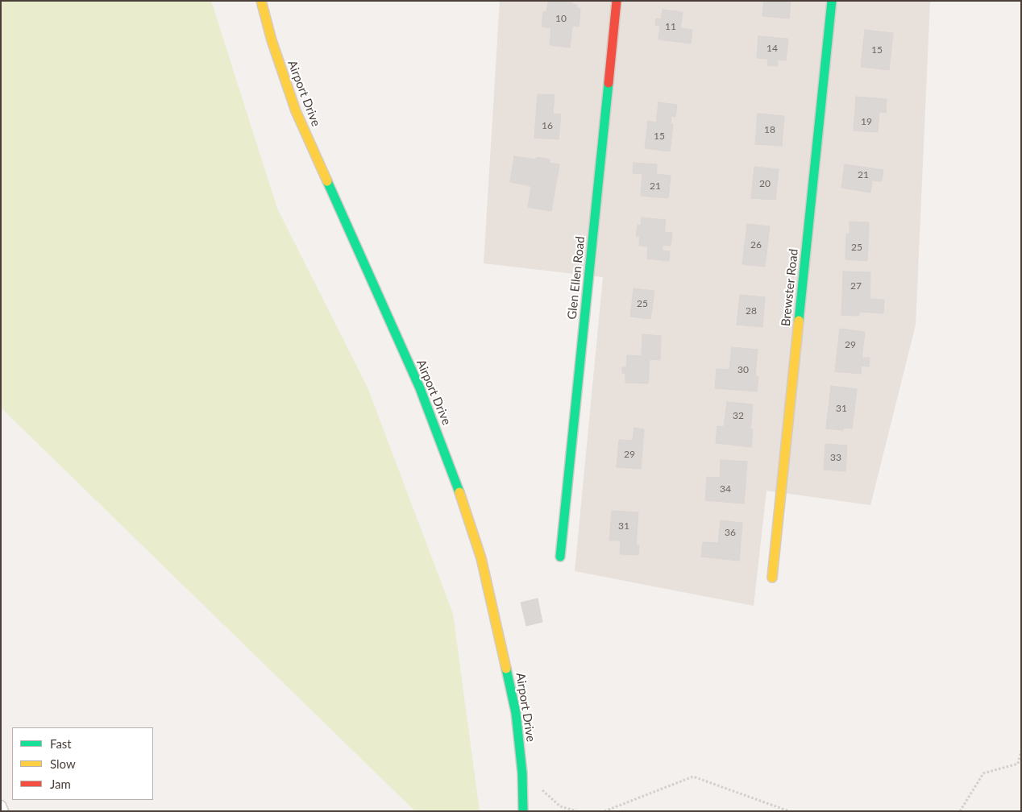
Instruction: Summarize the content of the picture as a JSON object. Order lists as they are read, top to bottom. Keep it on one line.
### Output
{"streets":{"street":["Airport Drive","Glen Ellen Road","Brewster Road"]},"house_numbers":["10","11","14","15","19","16","18","15","21","20","21","26","25","27","25","28","29","30","31","32","29","33","34","31","36"],"legend":["Fast","Slow","Jam"]}
